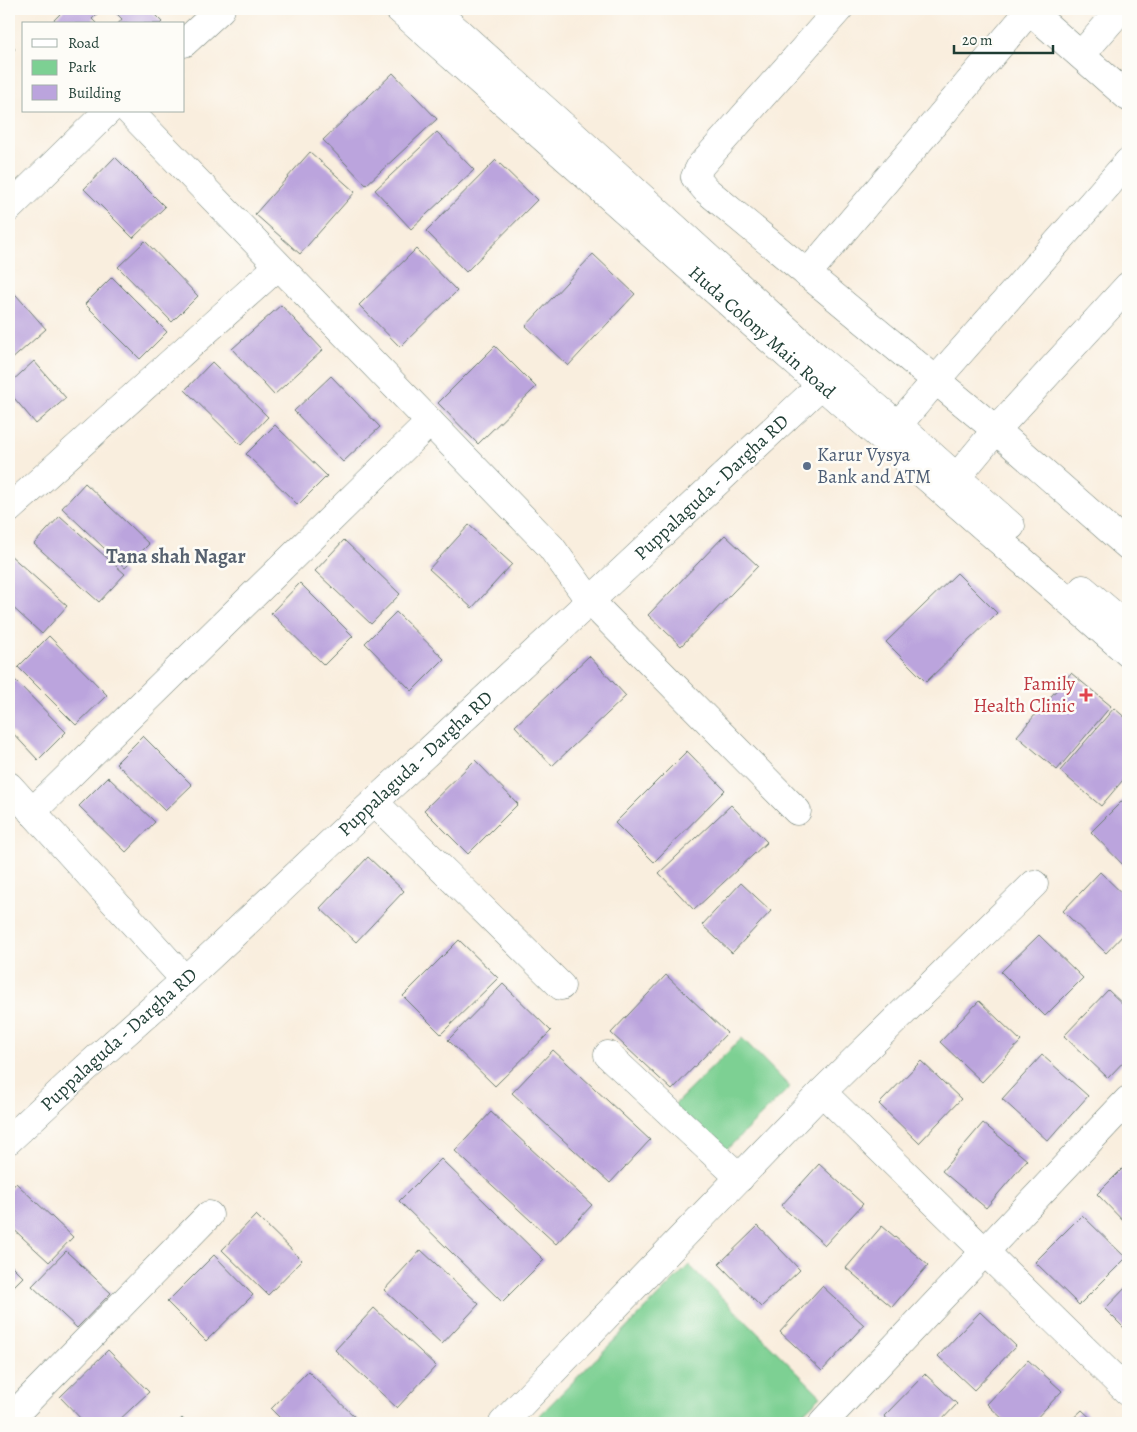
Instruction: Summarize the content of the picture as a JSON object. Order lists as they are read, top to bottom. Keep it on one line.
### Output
{"streets":{"street":["Huda Colony Main Road","Puppalaguda - Dargha RD"]},"crossings":[["Huda Colony Main Road","Puppalaguda - Dargha RD"]],"districts":["Tana shah Nagar"],"places":{"other":["Karur Vysya Bank and ATM"],"health":["Family Health Clinic"]},"legend":["Road","Park","Building"],"scale_bar":"20 m"}
